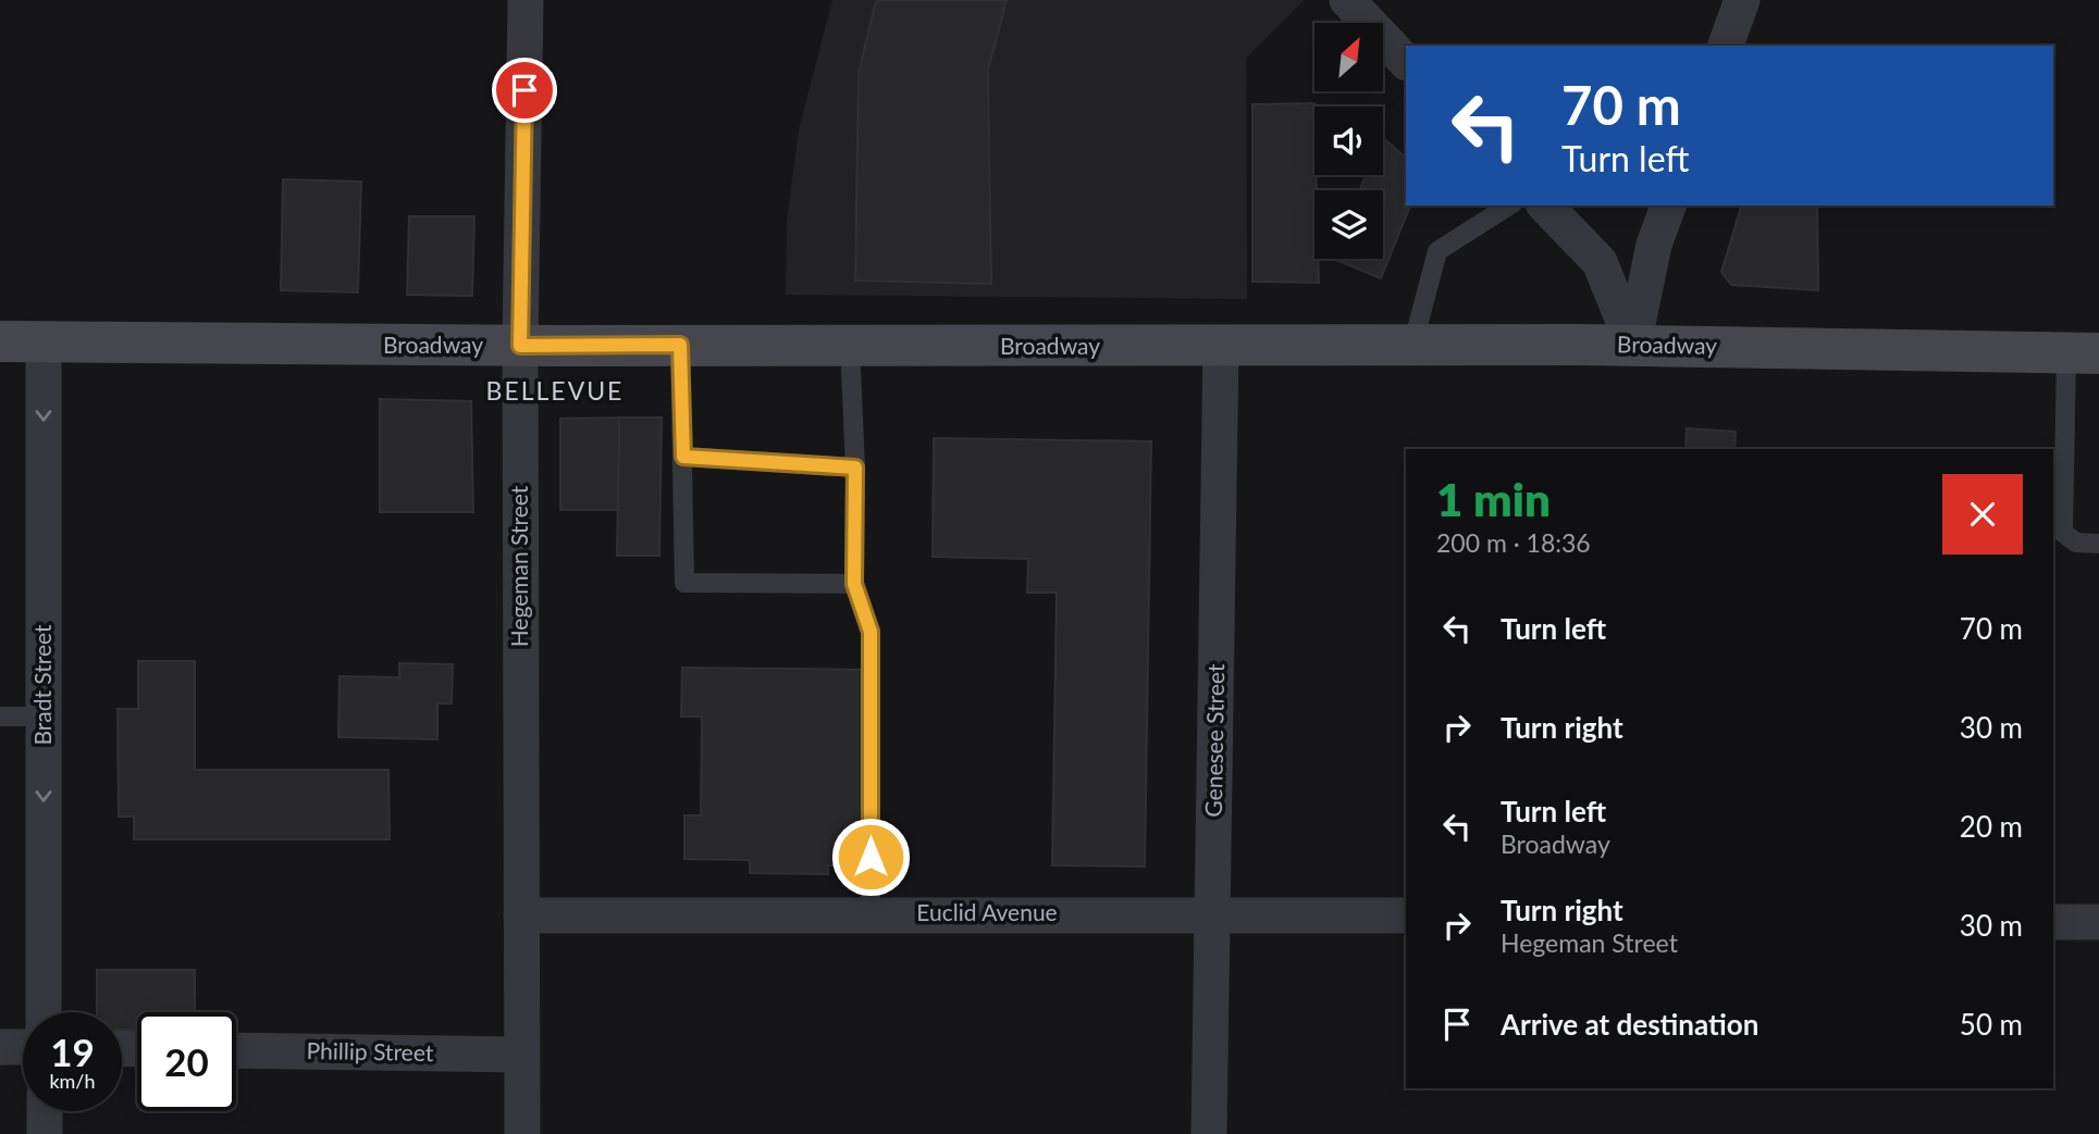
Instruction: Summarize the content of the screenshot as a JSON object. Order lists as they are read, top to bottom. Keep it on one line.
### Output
{"streets":{"main road":["Broadway"],"street":["Hegeman Street","Bradt Street","Genesee Street","Euclid Avenue","Phillip Street"]},"crossings":[["Broadway","Hegeman Street"],["Broadway","Bradt Street"],["Broadway","Genesee Street"],["Hegeman Street","Euclid Avenue"],["Hegeman Street","Phillip Street"],["Genesee Street","Euclid Avenue"]],"one_way":["Bradt Street"],"districts":["BELLEVUE"],"north":"top right","page":{"turn":["70 m","Turn left"],"heading":["1 min","200 m · 18:36"],"list":[{"name":"Turn left","value":"70 m"},{"name":"Turn right","value":"30 m"},{"name":"Turn left","note":"Broadway","value":"20 m"},{"name":"Turn right","note":"Hegeman Street","value":"30 m"},{"name":"Arrive at destination","value":"50 m"}],"speed":"19 km/h","limit":"20"}}
